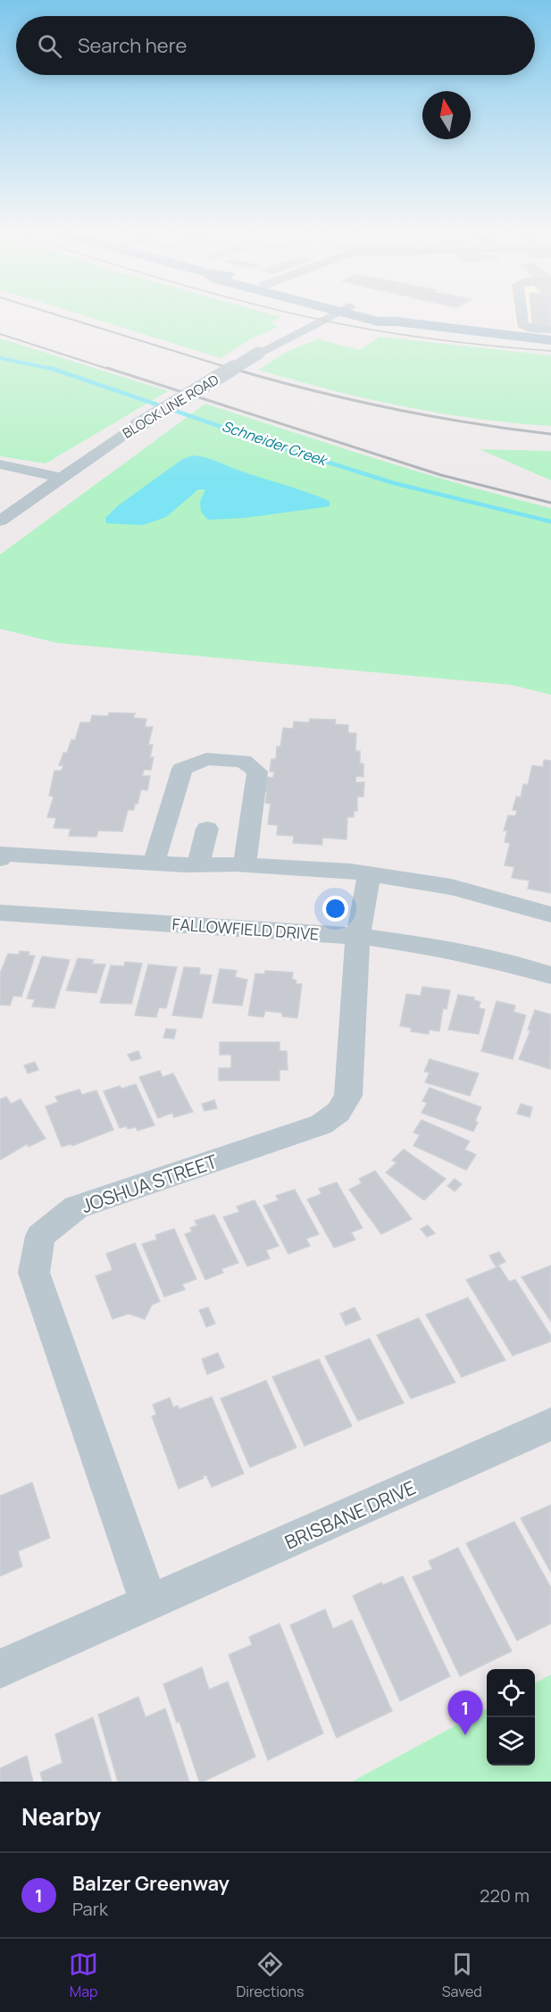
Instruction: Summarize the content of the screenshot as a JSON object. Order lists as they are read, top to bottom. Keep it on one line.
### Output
{"streets":{"street":["BLOCK LINE ROAD","FALLOWFIELD DRIVE","JOSHUA STREET","BRISBANE DRIVE"]},"crossings":[["FALLOWFIELD DRIVE","JOSHUA STREET"],["JOSHUA STREET","BRISBANE DRIVE"]],"water":["Schneider Creek"],"north":"top","page":{"search":"Search here","pins":"1","heading":"Nearby","list":[{"mark":"1","name":"Balzer Greenway","note":"Park","value":"220 m"}],"nav":["Map","Directions","Saved"]}}
